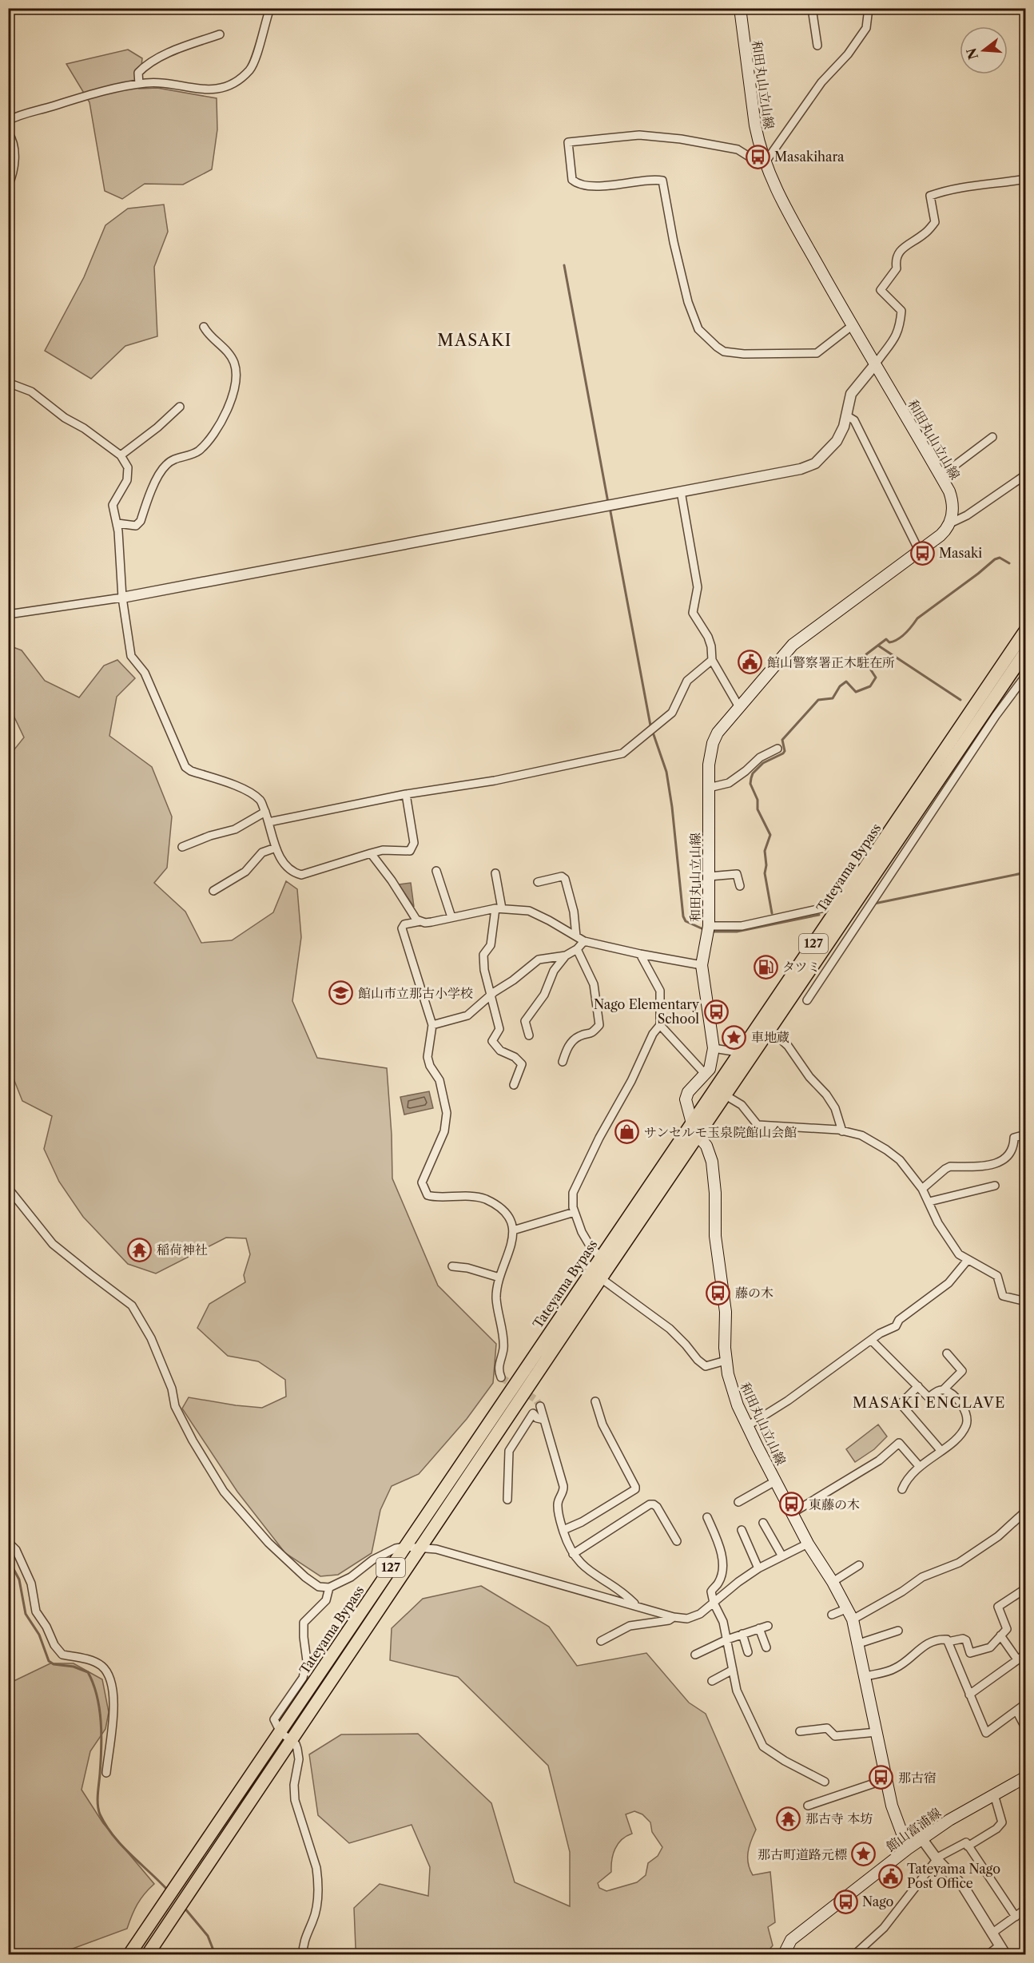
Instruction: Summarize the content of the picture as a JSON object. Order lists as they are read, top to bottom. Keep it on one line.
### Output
{"streets":{"highway":["Tateyama Bypass","127"],"main road":["和田丸山立山線","館山富浦線"]},"crossings":[["和田丸山立山線","Tateyama Bypass"],["和田丸山立山線","館山富浦線"]],"districts":["MASAKI","MASAKI ENCLAVE"],"places":{"bus stop":["Masakihara","Masaki","Nago Elementary School","藤の木","東藤の木","那古宿","Nago"],"public building":["館山警察署正木駐在所","Tateyama Nago Post Office"],"fuel station":["タツミ"],"school or university":["館山市立那古小学校"],"place":["車地蔵","那古町道路元標"],"shop":["サンセルモ玉泉院館山会館"],"temple":["稲荷神社","那古寺 本坊"]},"north":"left"}
